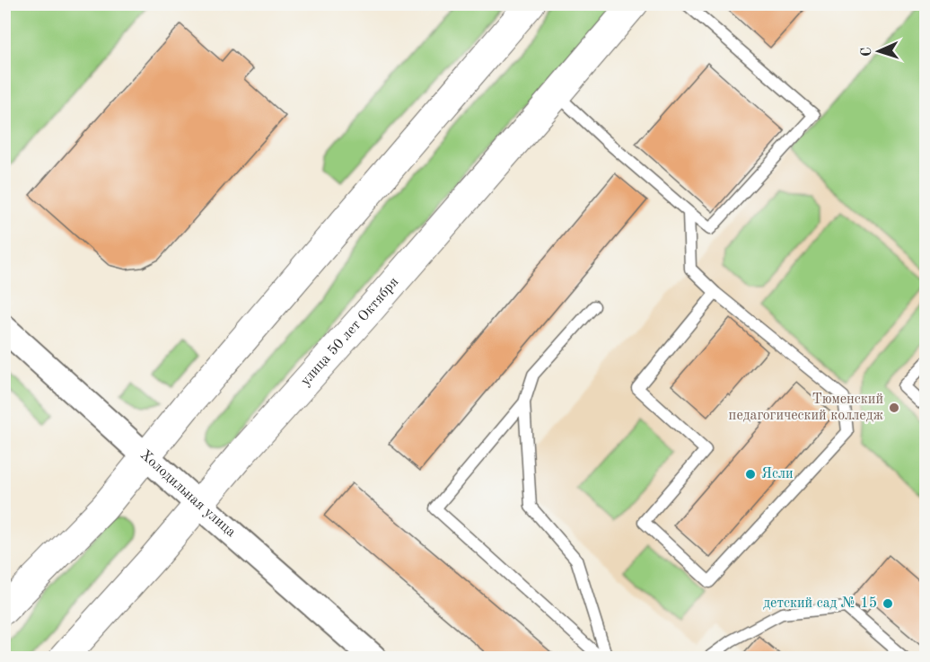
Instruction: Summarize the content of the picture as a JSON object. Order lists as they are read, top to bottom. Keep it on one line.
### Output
{"streets":{"main road":["улица 50 лет Октября"],"street":["Холодильная улица"]},"crossings":[["улица 50 лет Октября","Холодильная улица"]],"places":["Тюменский педагогический колледж","Ясли","детский сад № 15"],"north":"left"}
